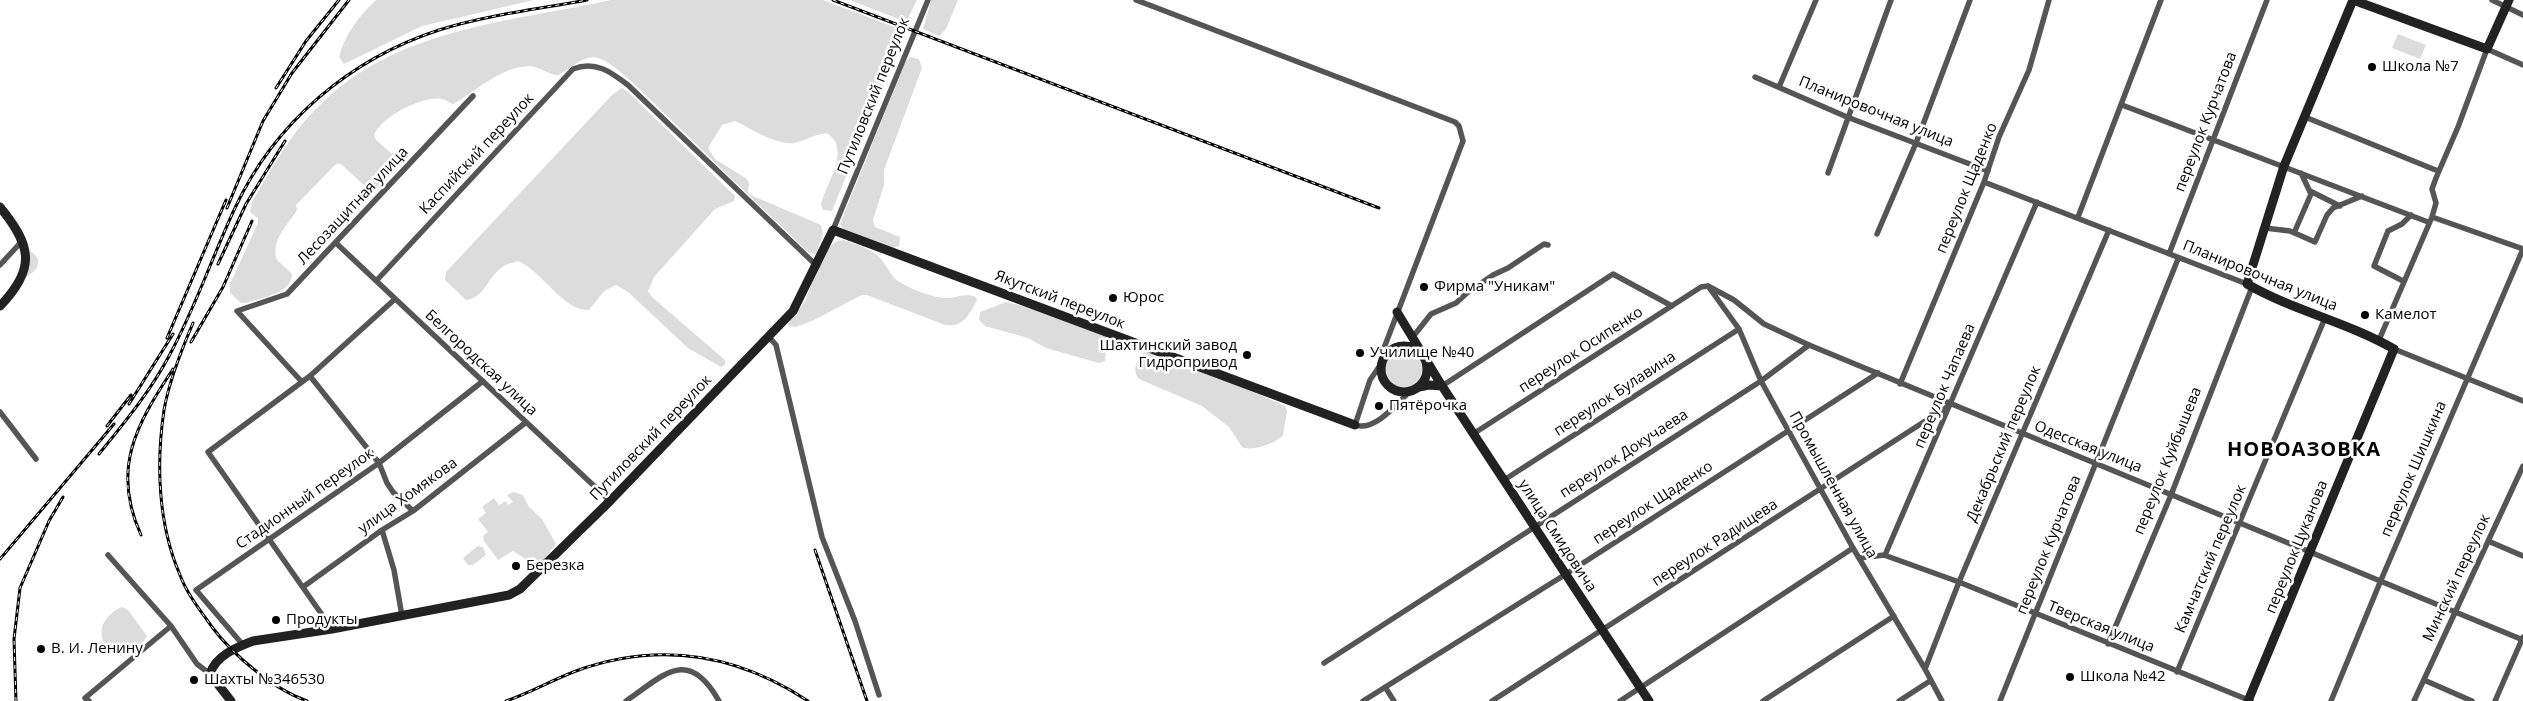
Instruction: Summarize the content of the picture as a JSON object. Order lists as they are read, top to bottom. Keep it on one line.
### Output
{"streets":{"main road":["Путиловский переулок","Планировочная улица","Якутский переулок","переулок Куйбышева","улица Смидовича","переулок Цуканова"],"street":["переулок Курчатова","Каспийский переулок","переулок Щаденко","Лесозащитная улица","переулок Осипенко","Белгородская улица","переулок Чапаева","переулок Булавина","Декабрьский переулок","Одесская улица","переулок Докучаева","переулок Шишкина","Промышленная улица","улица Хомякова","Стадионный переулок","переулок Радищева","Камчатский переулок","Минский переулок","Тверская улица"]},"crossings":[["Путиловский переулок","Каспийский переулок"],["Путиловский переулок","Якутский переулок"],["Путиловский переулок","Белгородская улица"],["Путиловский переулок","Стадионный переулок"],["Планировочная улица","переулок Курчатова"],["Планировочная улица","переулок Щаденко"],["Планировочная улица","переулок Чапаева"],["Планировочная улица","Декабрьский переулок"],["Планировочная улица","переулок Куйбышева"],["Планировочная улица","переулок Шишкина"],["Планировочная улица","переулок Цуканова"],["Планировочная улица","Камчатский переулок"],["переулок Курчатова","Одесская улица"],["переулок Курчатова","Тверская улица"],["Каспийский переулок","Белгородская улица"],["переулок Щаденко","Одесская улица"],["переулок Щаденко","Промышленная улица"],["переулок Щаденко","улица Смидовича"],["Лесозащитная улица","Белгородская улица"],["переулок Осипенко","Одесская улица"],["переулок Осипенко","Промышленная улица"],["переулок Осипенко","улица Смидовича"],["Белгородская улица","улица Хомякова"],["Белгородская улица","Стадионный переулок"],["переулок Чапаева","Одесская улица"],["переулок Чапаева","переулок Радищева"],["переулок Чапаева","Тверская улица"],["переулок Булавина","Промышленная улица"],["переулок Булавина","улица Смидовича"],["Декабрьский переулок","Одесская улица"],["Декабрьский переулок","Промышленная улица"],["Декабрьский переулок","Тверская улица"],["Одесская улица","переулок Докучаева"],["Одесская улица","переулок Куйбышева"],["Одесская улица","переулок Шишкина"],["Одесская улица","Промышленная улица"],["Одесская улица","переулок Радищева"],["Одесская улица","переулок Цуканова"],["Одесская улица","Камчатский переулок"],["Одесская улица","Минский переулок"],["переулок Докучаева","Промышленная улица"],["переулок Докучаева","улица Смидовича"],["переулок Куйбышева","Тверская улица"],["Промышленная улица","переулок Радищева"],["улица Смидовича","переулок Радищева"],["переулок Цуканова","Тверская улица"],["Камчатский переулок","Тверская улица"]],"districts":["НОВОАЗОВКА"],"places":["Школа №7","Фирма \"Уникам\"","Юрос","Камелот","Училище №40","Шахтинский завод Гидропривод","Пятёрочка","Березка","Продукты","В. И. Ленину","Школа №42","Шахты №346530"]}
